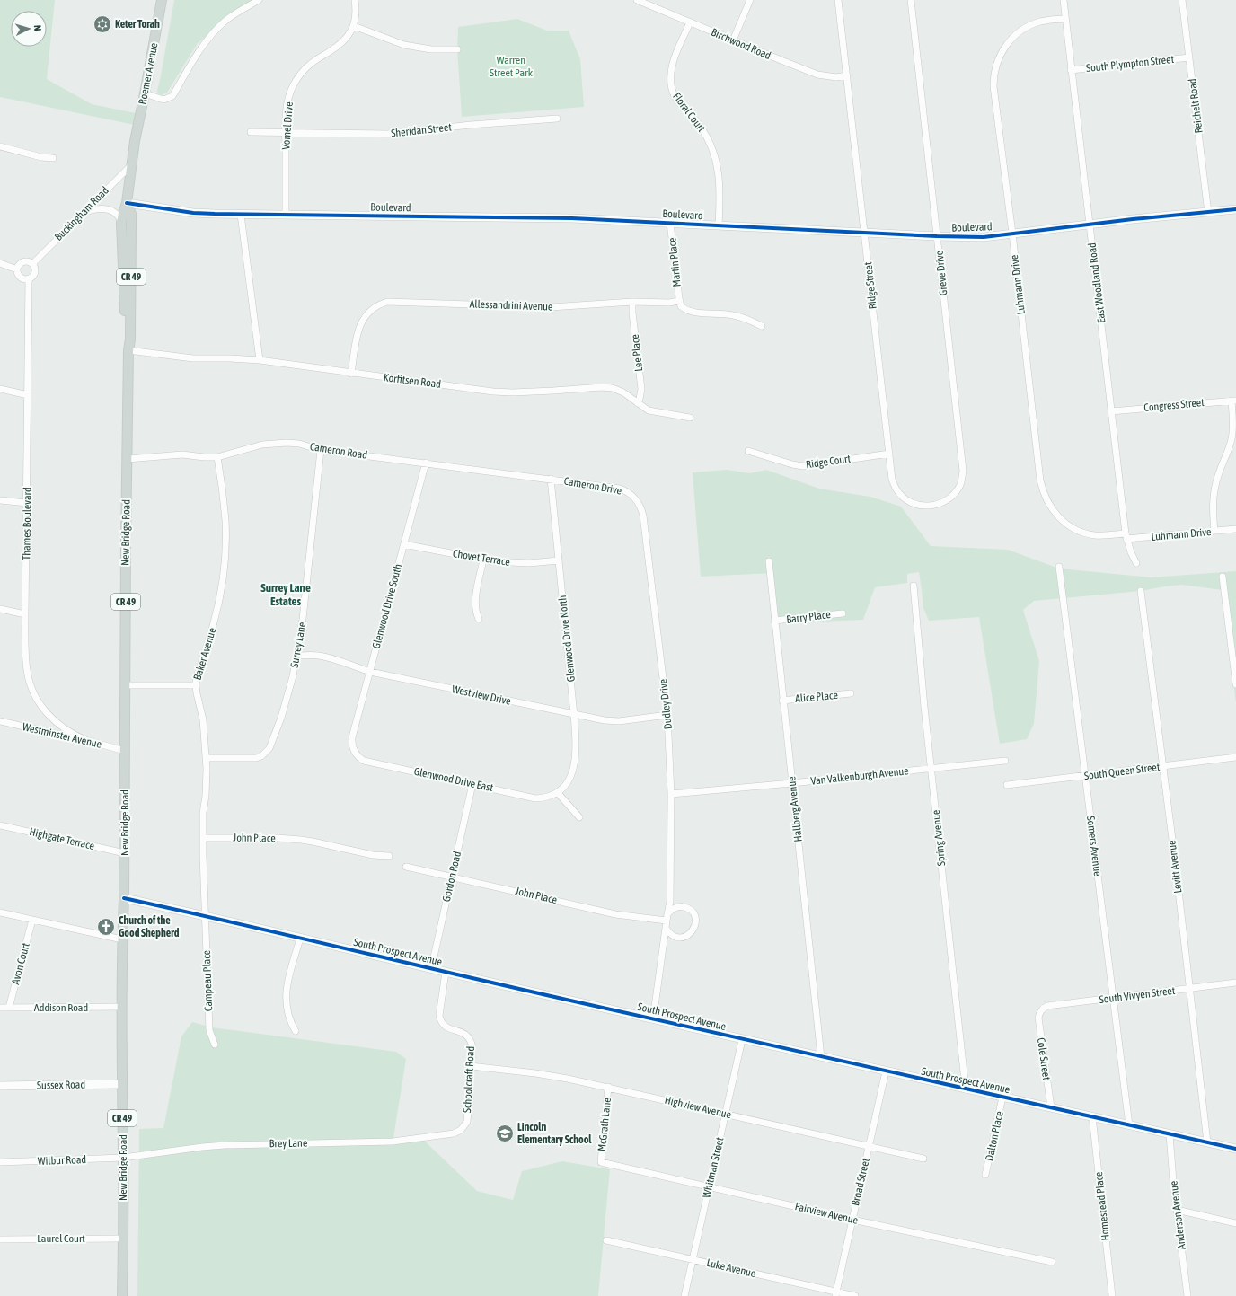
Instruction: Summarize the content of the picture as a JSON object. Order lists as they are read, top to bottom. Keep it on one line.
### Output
{"streets":{"main road":["Roemer Avenue","CR 49","New Bridge Road"],"street":["Birchwood Road","South Plympton Street","Reichelt Road","Floral Court","Vomel Drive","Sheridan Street","Boulevard","Buckingham Road","Martin Place","Greve Drive","East Woodland Road","Luhmann Drive","Ridge Street","Allessandrini Avenue","Lee Place","Korfitsen Road","Congress Street","Cameron Road","Ridge Court","Cameron Drive","Thames Boulevard","Chovet Terrace","Glenwood Drive South","Barry Place","Glenwood Drive North","Surrey Lane","Baker Avenue","Westview Drive","Alice Place","Dudley Drive","Westminster Avenue","South Queen Street","Van Valkenburgh Avenue","Glenwood Drive East","Hallberg Avenue","John Place","Spring Avenue","Highgate Terrace","Somers Avenue","Levitt Avenue","Gordon Road","South Prospect Avenue","Avon Court","Campeau Place","South Vivyen Street","Addison Road","Cole Street","Schoolcraft Road","Sussex Road","Highview Avenue","McGrath Lane","Dalton Place","Brey Lane","Wilbur Road","Whitman Street","Broad Street","Homestead Place","Fairview Avenue","Anderson Avenue","Laurel Court","Luke Avenue"]},"crossings":[["Birchwood Road","Floral Court"],["Birchwood Road","Ridge Street"],["South Plympton Street","Reichelt Road"],["South Plympton Street","East Woodland Road"],["Roemer Avenue","Buckingham Road"],["Roemer Avenue","New Bridge Road"],["Reichelt Road","Boulevard"],["Floral Court","Boulevard"],["Vomel Drive","Sheridan Street"],["Vomel Drive","Boulevard"],["Boulevard","Martin Place"],["Boulevard","Greve Drive"],["Boulevard","East Woodland Road"],["Boulevard","Luhmann Drive"],["Boulevard","Ridge Street"],["Boulevard","New Bridge Road"],["Buckingham Road","Thames Boulevard"],["Buckingham Road","New Bridge Road"],["Martin Place","Allessandrini Avenue"],["Greve Drive","Ridge Street"],["East Woodland Road","Luhmann Drive"],["East Woodland Road","Congress Street"],["Ridge Street","Ridge Court"],["Allessandrini Avenue","Lee Place"],["Allessandrini Avenue","Korfitsen Road"],["Lee Place","Korfitsen Road"],["Korfitsen Road","New Bridge Road"],["Cameron Road","Cameron Drive"],["Cameron Road","New Bridge Road"],["Cameron Road","Glenwood Drive South"],["Cameron Road","Glenwood Drive North"],["Cameron Road","Surrey Lane"],["Cameron Road","Baker Avenue"],["Cameron Drive","Glenwood Drive North"],["Cameron Drive","Dudley Drive"],["Thames Boulevard","Westminster Avenue"],["New Bridge Road","Westminster Avenue"],["New Bridge Road","Highgate Terrace"],["New Bridge Road","South Prospect Avenue"],["New Bridge Road","Addison Road"],["New Bridge Road","Sussex Road"],["New Bridge Road","Brey Lane"],["New Bridge Road","Wilbur Road"],["New Bridge Road","Laurel Court"],["Chovet Terrace","Glenwood Drive South"],["Chovet Terrace","Glenwood Drive North"],["Glenwood Drive South","Westview Drive"],["Glenwood Drive South","Glenwood Drive East"],["Barry Place","Hallberg Avenue"],["Glenwood Drive North","Westview Drive"],["Glenwood Drive North","Glenwood Drive East"],["Surrey Lane","Baker Avenue"],["Surrey Lane","Westview Drive"],["Baker Avenue","John Place"],["Baker Avenue","South Prospect Avenue"],["Baker Avenue","Campeau Place"],["Westview Drive","Dudley Drive"],["Alice Place","Hallberg Avenue"],["Dudley Drive","Van Valkenburgh Avenue"],["Dudley Drive","John Place"],["Dudley Drive","South Prospect Avenue"],["South Queen Street","Somers Avenue"],["South Queen Street","Levitt Avenue"],["Van Valkenburgh Avenue","Hallberg Avenue"],["Van Valkenburgh Avenue","Spring Avenue"],["Glenwood Drive East","Gordon Road"],["Hallberg Avenue","South Prospect Avenue"],["John Place","Gordon Road"],["Spring Avenue","South Prospect Avenue"],["Somers Avenue","South Prospect Avenue"],["Somers Avenue","South Vivyen Street"],["Levitt Avenue","South Prospect Avenue"],["Levitt Avenue","South Vivyen Street"],["Gordon Road","South Prospect Avenue"],["South Prospect Avenue","Campeau Place"],["South Prospect Avenue","Cole Street"],["South Prospect Avenue","Schoolcraft Road"],["South Prospect Avenue","Dalton Place"],["South Prospect Avenue","Whitman Street"],["South Prospect Avenue","Broad Street"],["South Prospect Avenue","Homestead Place"],["South Prospect Avenue","Anderson Avenue"],["Avon Court","Addison Road"],["South Vivyen Street","Cole Street"],["Schoolcraft Road","Highview Avenue"],["Schoolcraft Road","Brey Lane"],["Highview Avenue","McGrath Lane"],["Highview Avenue","Whitman Street"],["Highview Avenue","Broad Street"],["McGrath Lane","Fairview Avenue"],["Brey Lane","Wilbur Road"],["Whitman Street","Fairview Avenue"],["Whitman Street","Luke Avenue"],["Broad Street","Fairview Avenue"],["Broad Street","Luke Avenue"]],"districts":["Surrey Lane Estates"],"parks":["Warren Street Park"],"places":{"synagogue":["Keter Torah"],"church":["Church of the Good Shepherd"],"school or university":["Lincoln Elementary School"]},"north":"right"}
